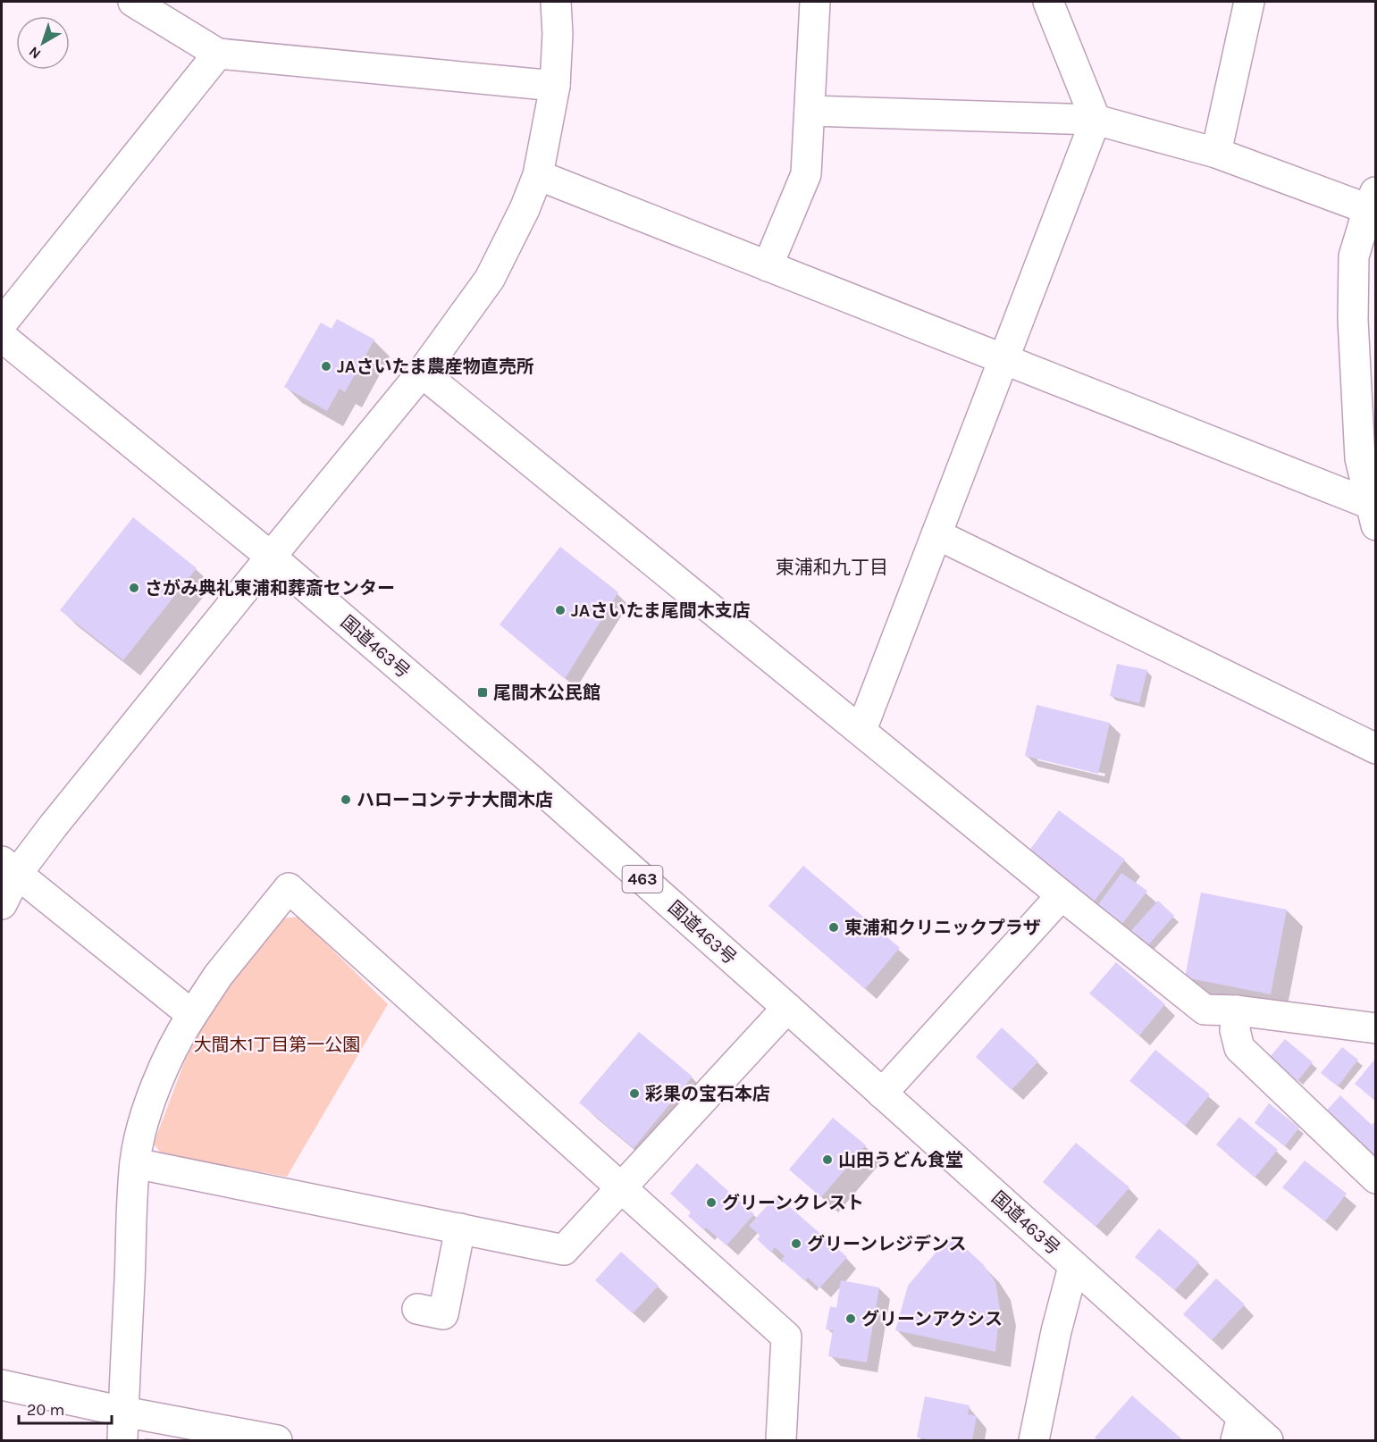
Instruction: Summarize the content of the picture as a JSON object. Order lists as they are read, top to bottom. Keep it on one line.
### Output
{"streets":{"main road":["国道463号","463"]},"districts":["東浦和九丁目"],"parks":["大間木1丁目第一公園"],"places":{"other":["JAさいたま農産物直売所","さがみ典礼東浦和葬斎センター","JAさいたま尾間木支店","ハローコンテナ大間木店","東浦和クリニックプラザ","彩果の宝石本店","山田うどん食堂","グリーンクレスト","グリーンレジデンス","グリーンアクシス"],"transit":["尾間木公民館"]},"scale_bar":"20 m","north":"bottom left"}
